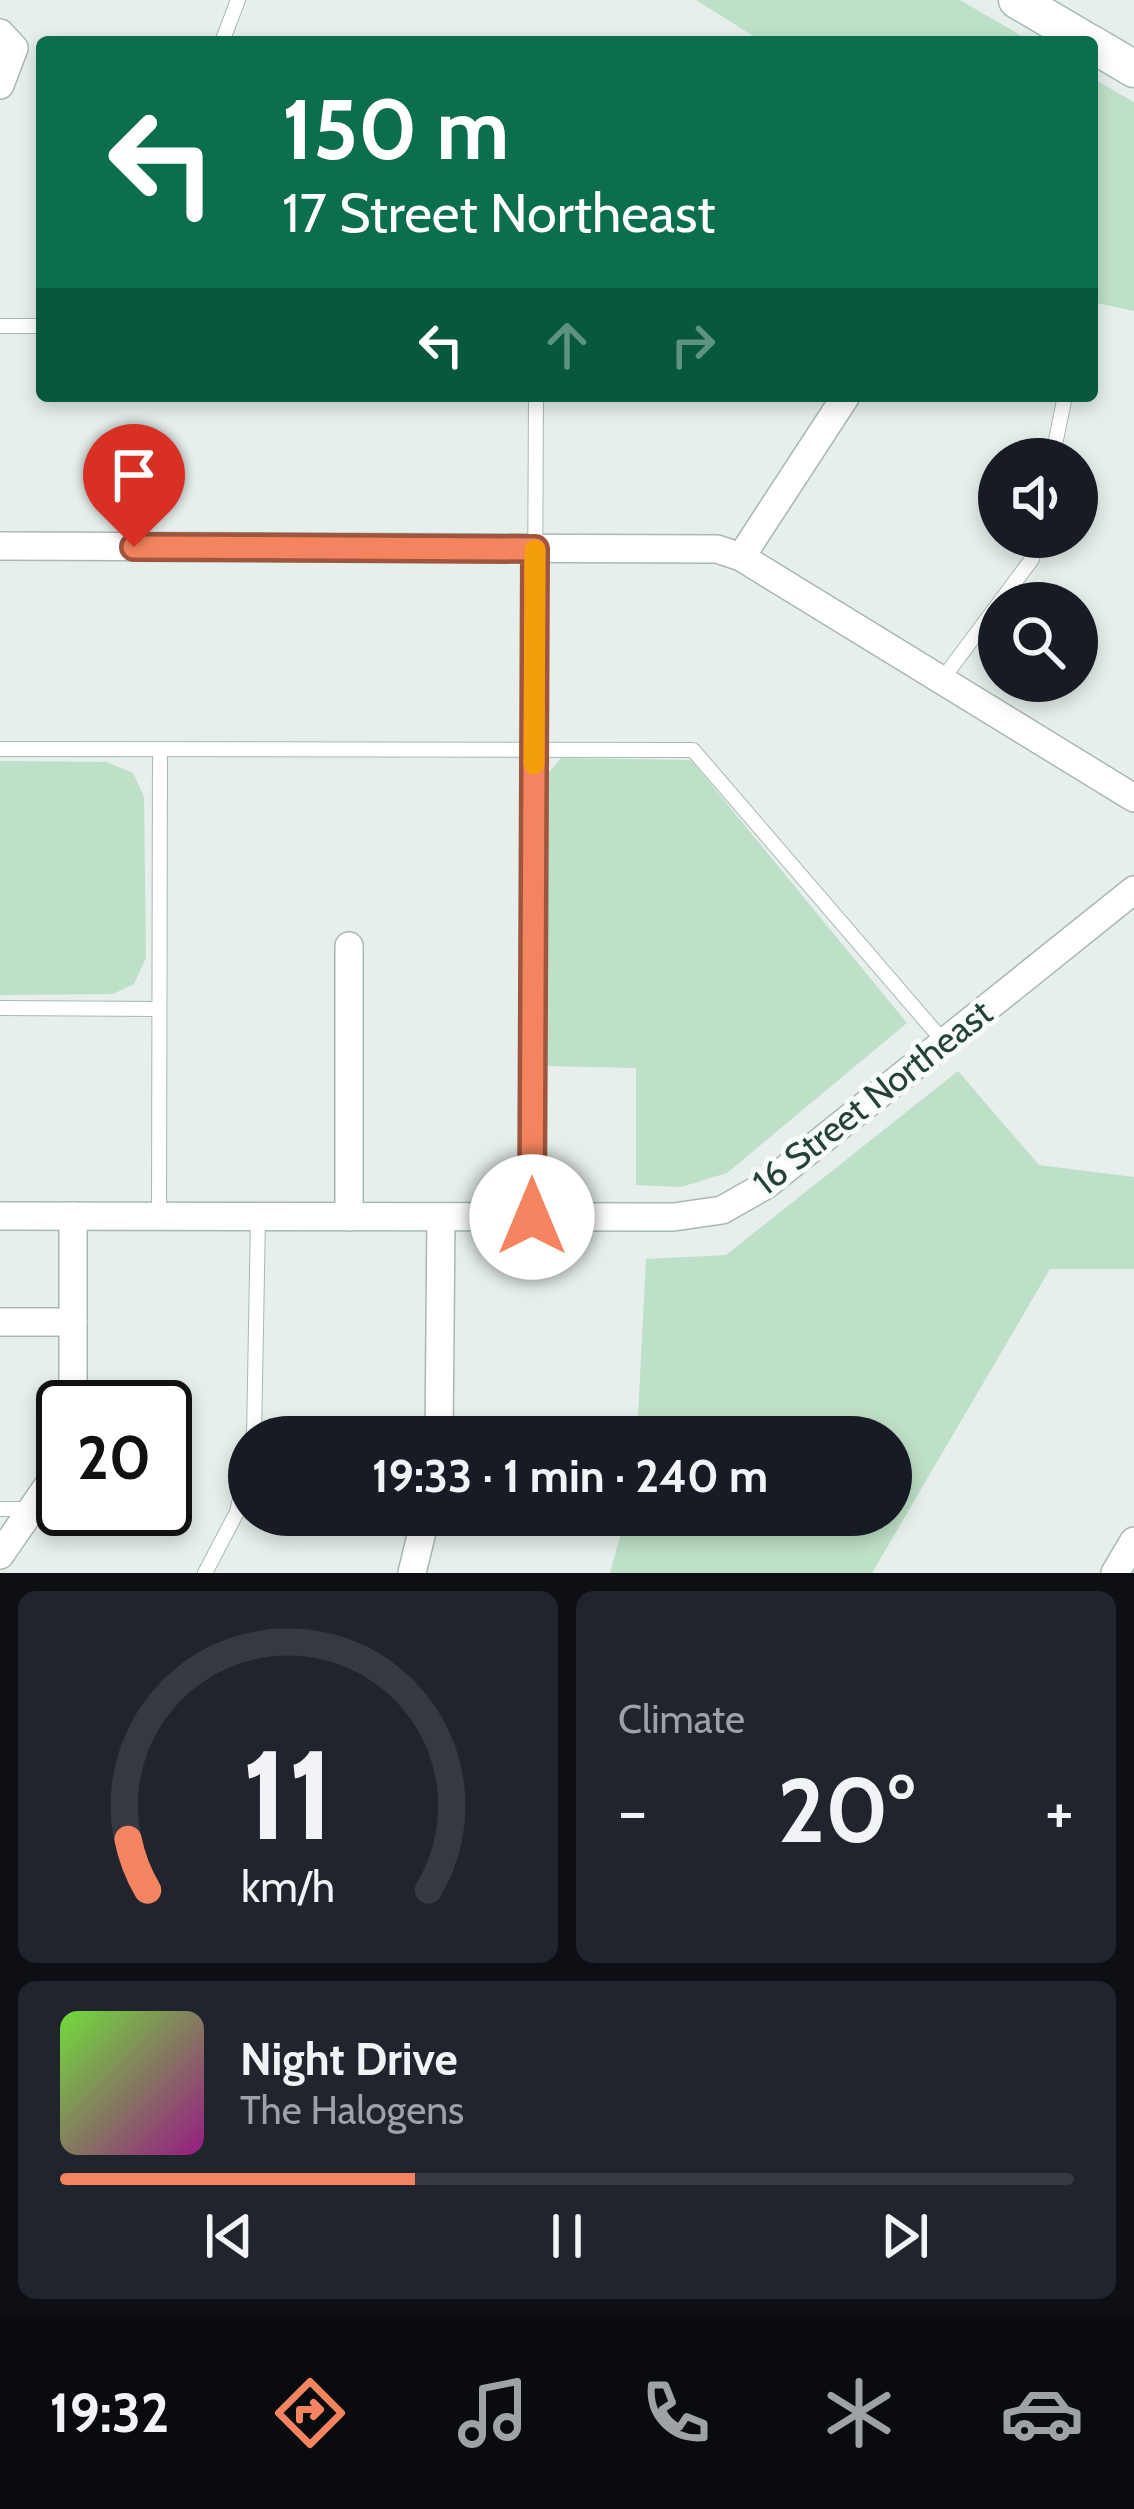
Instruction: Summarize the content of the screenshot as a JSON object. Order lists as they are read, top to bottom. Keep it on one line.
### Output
{"streets":{"street":["16 Street Northeast"]},"page":{"turn":["150 m","17 Street Northeast"],"limit":"20","trip":"19:33 · 1 min · 240 m","tile":"Climate","heat":["−","20°","+"],"song":["Night Drive","The Halogens"],"tabs":"19:32","gauge":["11","km/h"]}}
